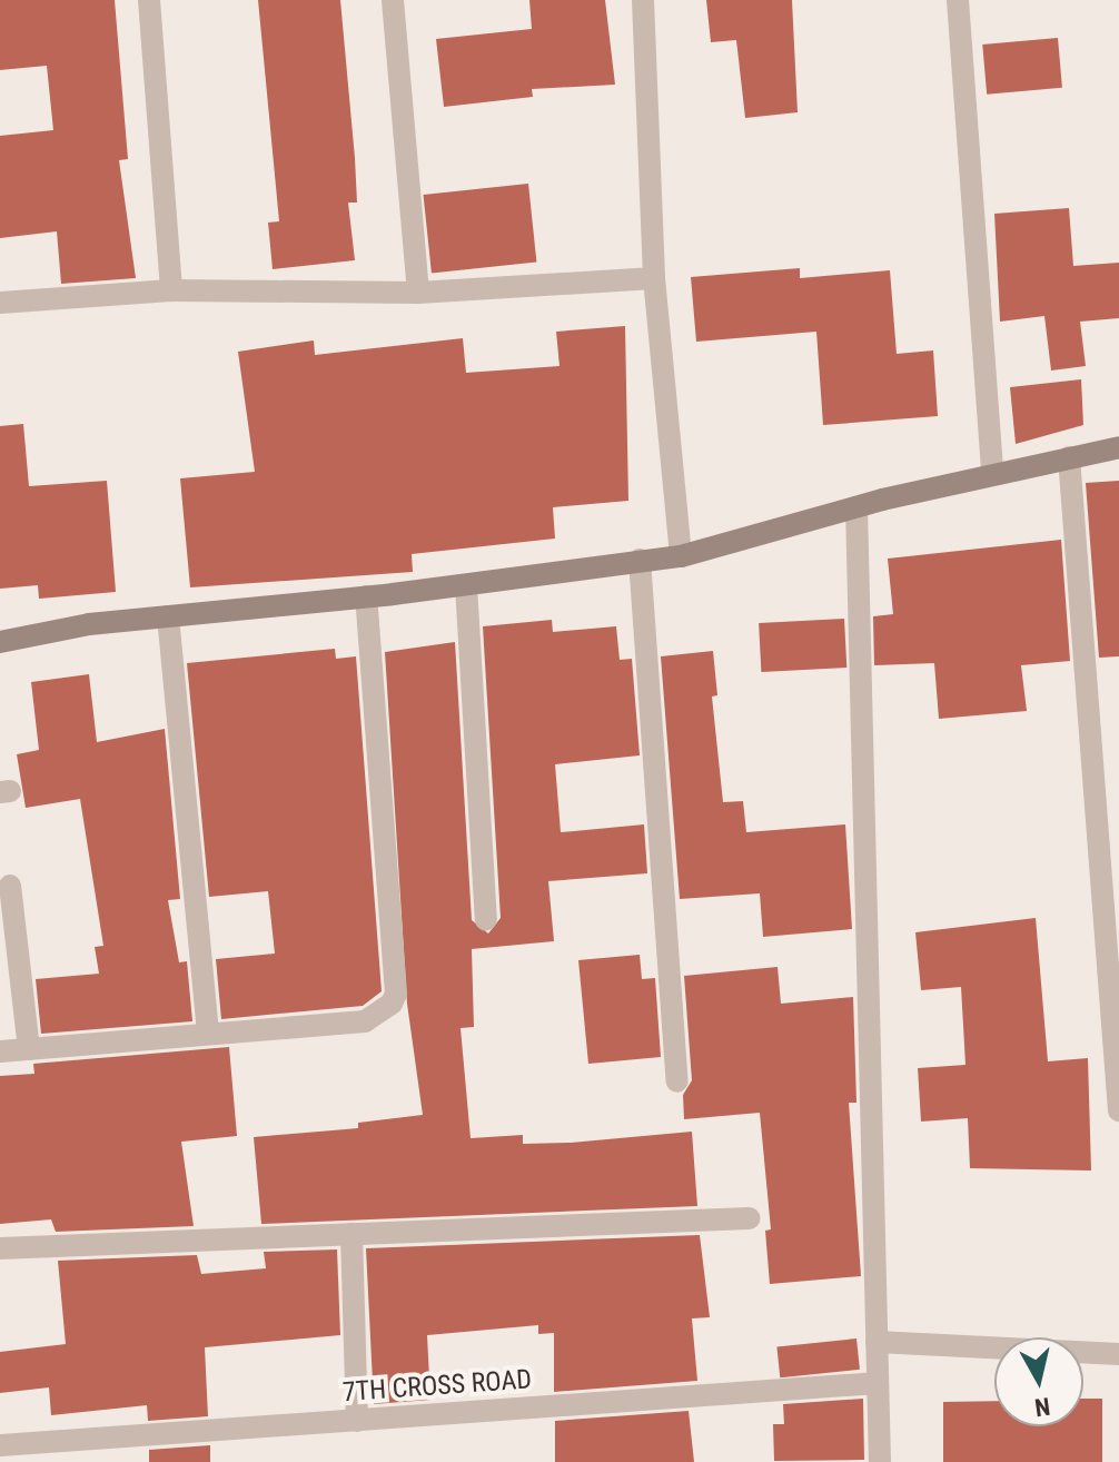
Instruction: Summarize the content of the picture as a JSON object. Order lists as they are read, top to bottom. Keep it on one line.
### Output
{"streets":{"street":["7TH CROSS ROAD"]},"north":"bottom"}
